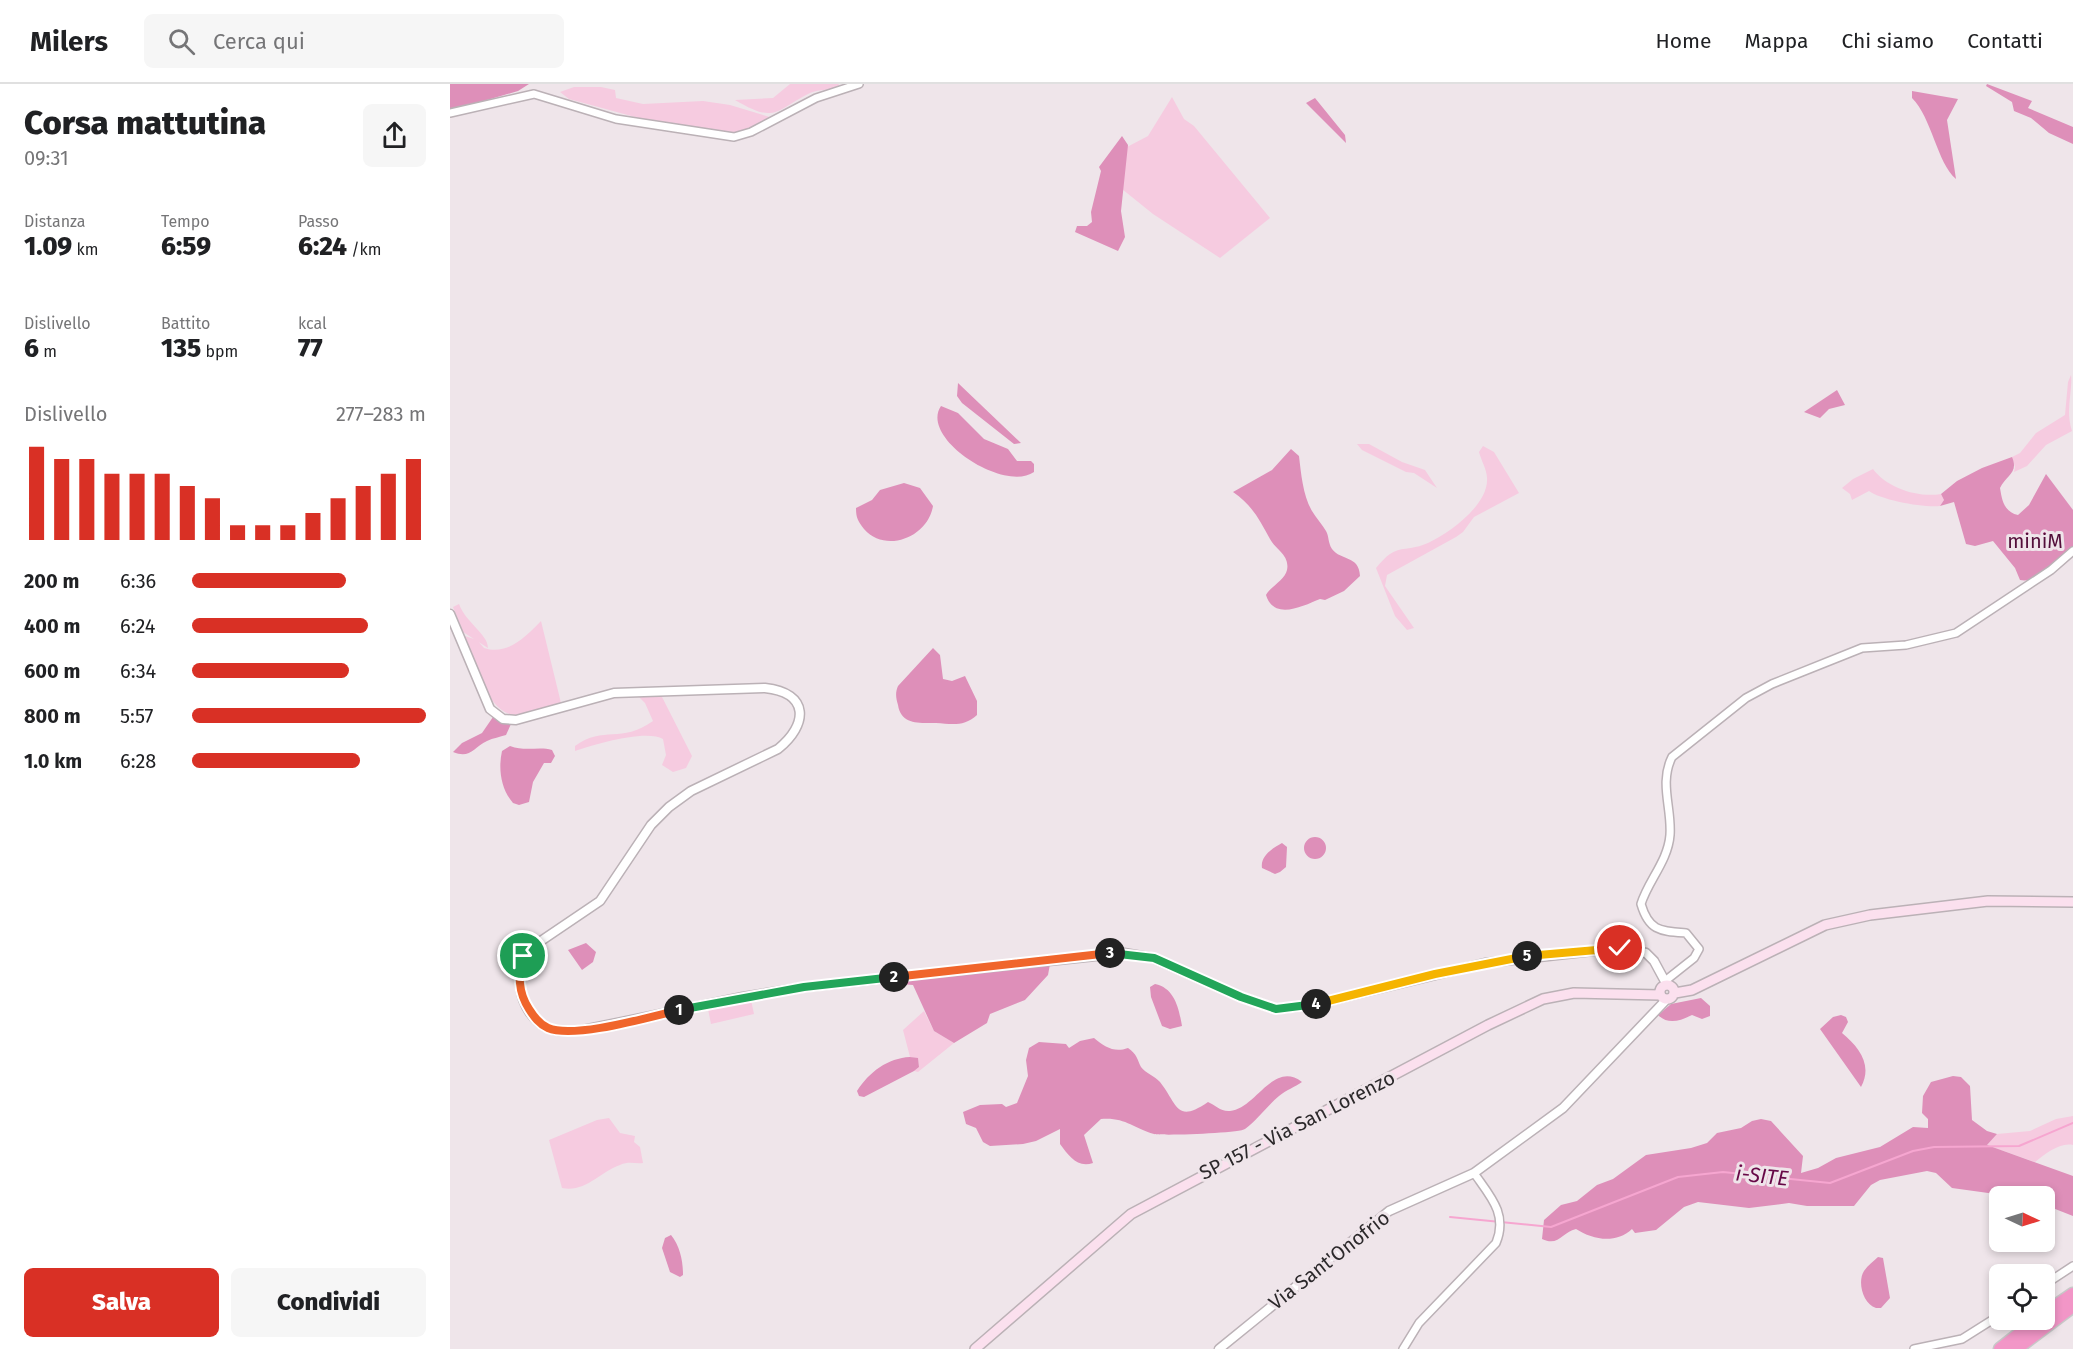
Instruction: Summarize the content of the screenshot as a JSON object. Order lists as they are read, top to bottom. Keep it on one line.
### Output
{"streets":{"main road":["SP 157 - Via San Lorenzo"],"street":["Via Sant'Onofrio"]},"crossings":[["SP 157 - Via San Lorenzo","Via Sant'Onofrio"]],"water":["i-SITE"],"parks":["miniM"],"north":"right","page":{"header":"Milers","search":"Cerca qui","nav":["Home","Mappa","Chi siamo","Contatti"],"heading":["Corsa mattutina","09:31"],"stats":[["Distanza","1.09 km"],["Tempo","6:59"],["Passo","6:24 /km"],["Dislivello","6 m"],["Battito","135 bpm"],["kcal","77"]],"chart":["Dislivello","277–283 m"],"list":[{"name":"200 m","note":"6:36"},{"name":"400 m","note":"6:24"},{"name":"600 m","note":"6:34"},{"name":"800 m","note":"5:57"},{"name":"1.0 km","note":"6:28"}],"pins":["3","5","2","4","1"],"buttons":["Salva","Condividi"]}}
